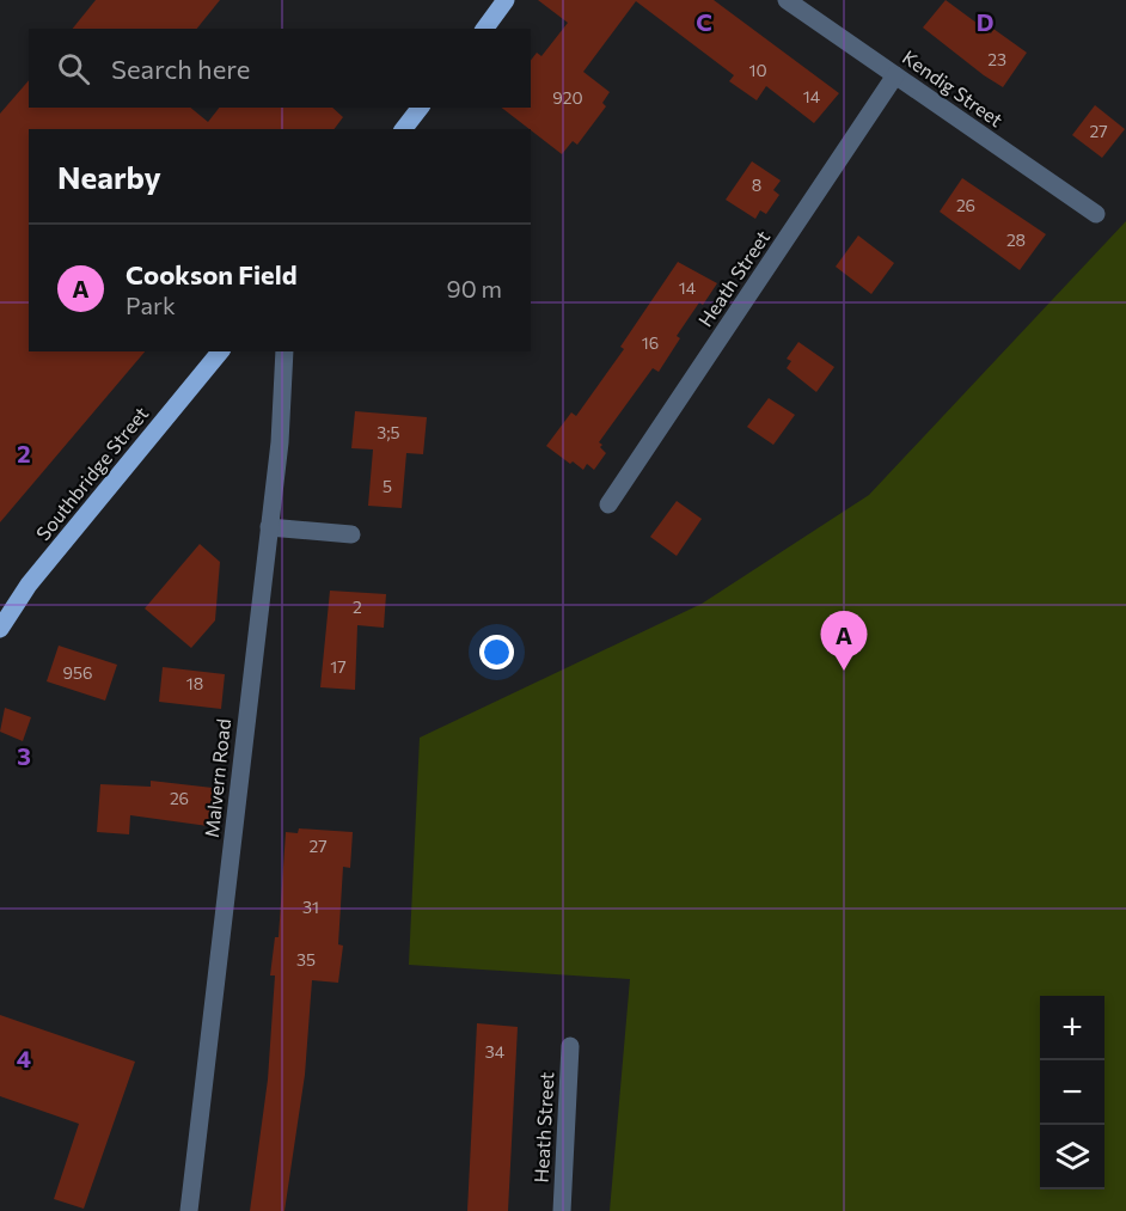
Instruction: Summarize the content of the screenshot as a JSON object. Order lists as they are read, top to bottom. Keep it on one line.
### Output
{"streets":{"main road":["Southbridge Street"],"street":["Kendig Street","Heath Street","Malvern Road"]},"crossings":[["Kendig Street","Heath Street"]],"house_numbers":["23","10","14","920","27","8","26","28","14","16","3;5","5","2","17","956","18","26","27","31","35","34"],"page":{"search":"Search here","heading":"Nearby","list":[{"mark":"A","name":"Cookson Field","note":"Park","value":"90 m"}],"pins":"A","map_buttons":["+","−"]},"grid":{"columns":["C","D"],"rows":["2","3","4"]}}
